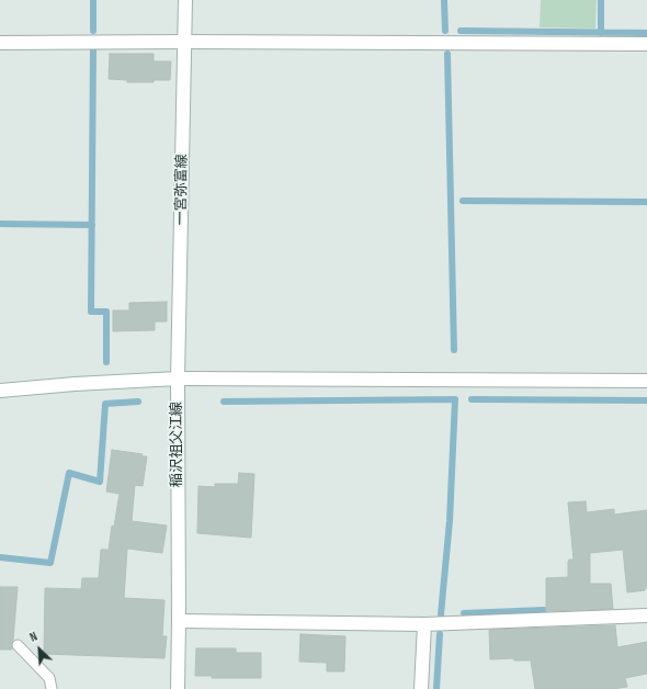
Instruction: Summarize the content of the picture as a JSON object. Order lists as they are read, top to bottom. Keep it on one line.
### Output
{"streets":{"street":["一宮弥富線","稲沢祖父江線"]},"crossings":[["一宮弥富線","稲沢祖父江線"]],"north":"top left"}
